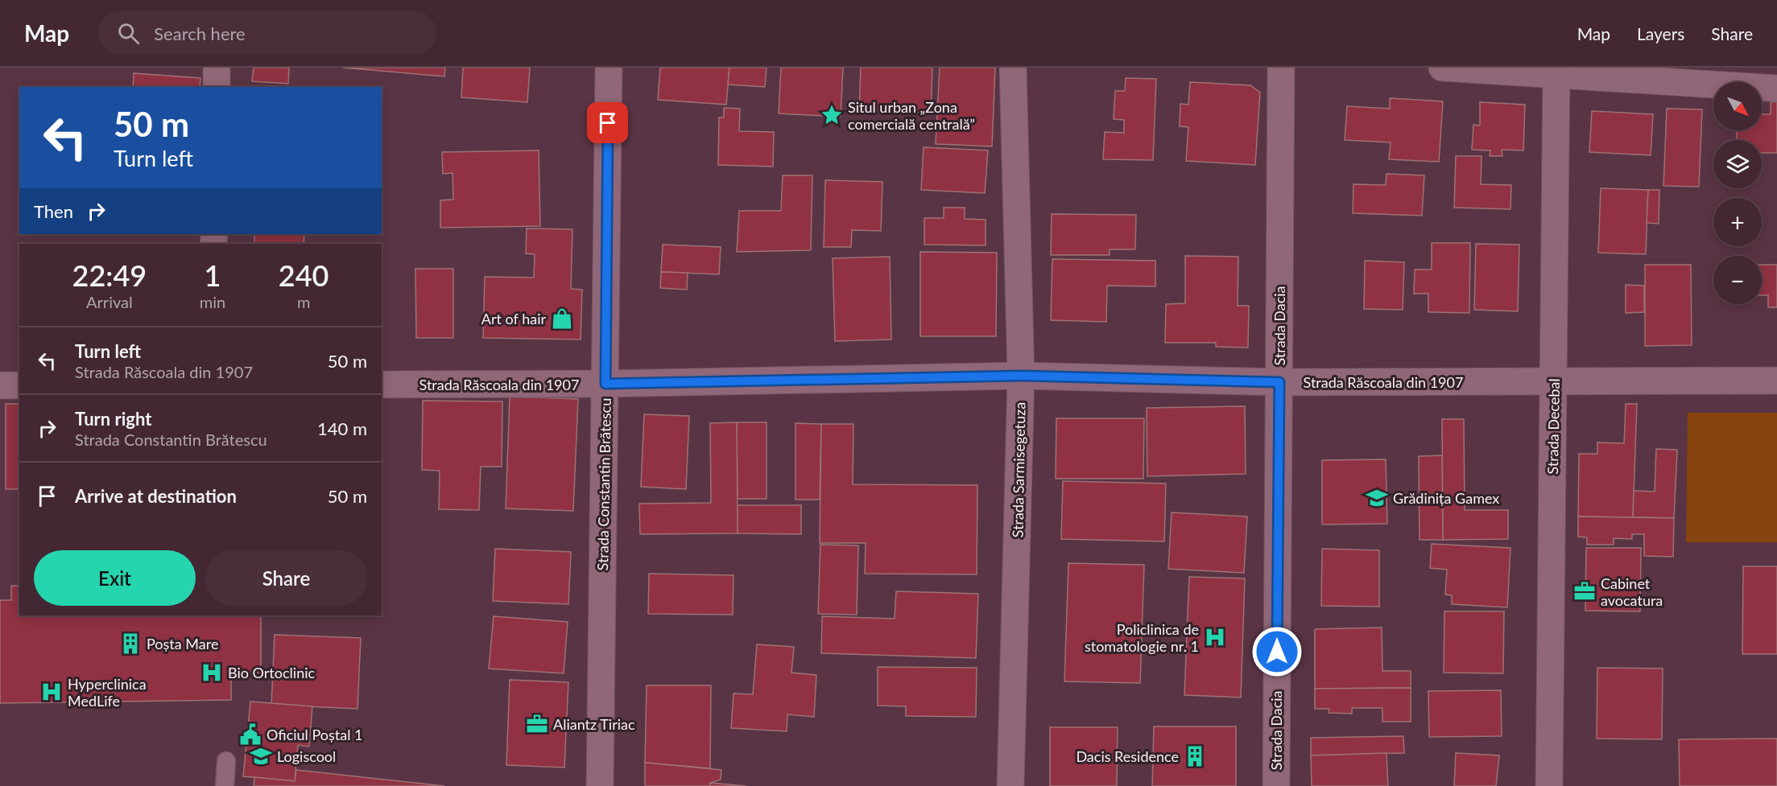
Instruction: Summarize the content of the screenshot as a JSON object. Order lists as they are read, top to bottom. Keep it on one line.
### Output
{"streets":{"street":["Strada Dacia","Strada Răscoala din 1907","Strada Decebal","Strada Sarmisegetuza","Strada Constantin Brătescu"]},"crossings":[["Strada Dacia","Strada Răscoala din 1907"],["Strada Răscoala din 1907","Strada Decebal"],["Strada Răscoala din 1907","Strada Sarmisegetuza"],["Strada Răscoala din 1907","Strada Constantin Brătescu"]],"places":{"place":["Situl urban „Zona comercială centrală”"],"shop":["Art of hair"],"school or university":["Grădinița Gamex","Logiscool"],"office":["Cabinet avocatura","Aliantz Tiriac"],"hospital":["Policlinica de stomatologie nr. 1","Bio Ortoclinic","Hyperclinica MedLife"],"building":["Poșta Mare","Dacis Residence"],"public building":["Oficiul Poștal 1"]},"north":"bottom right","page":{"header":"Map","search":"Search here","nav":["Map","Layers","Share"],"map_buttons":["+","−"],"turn":["50 m","Turn left"],"then":"Then","eta":["22:49","Arrival","1","min","240","m"],"list":[{"name":"Turn left","note":"Strada Răscoala din 1907","value":"50 m"},{"name":"Turn right","note":"Strada Constantin Brătescu","value":"140 m"},{"name":"Arrive at destination","value":"50 m"}],"buttons":["Exit","Share"]}}
